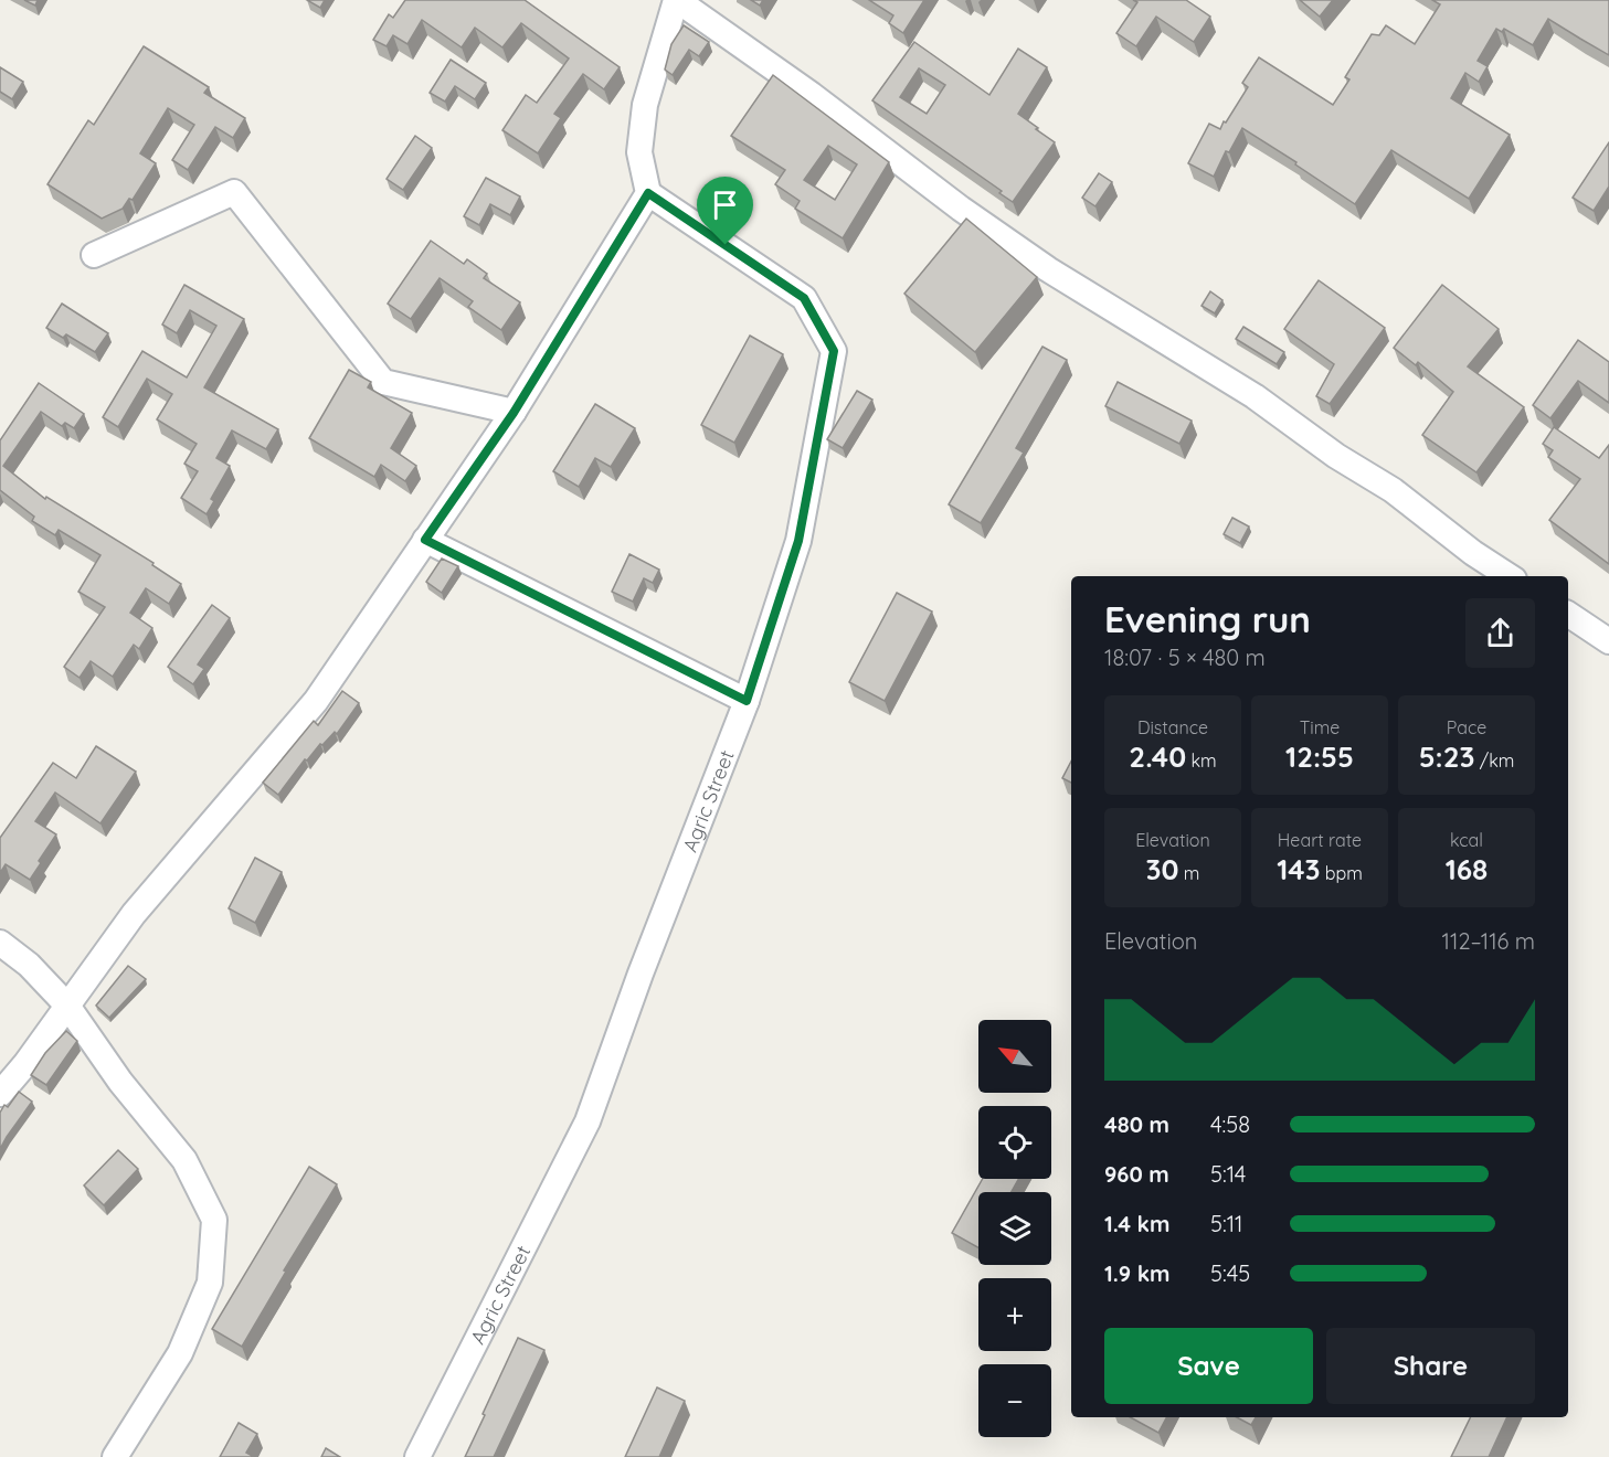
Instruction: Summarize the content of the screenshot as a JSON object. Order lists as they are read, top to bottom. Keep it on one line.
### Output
{"streets":{"street":["Agric Street"]},"north":"top left","page":{"heading":["Evening run","18:07 · 5 × 480 m"],"stats":[["Distance","2.40 km"],["Time","12:55"],["Pace","5:23 /km"],["Elevation","30 m"],["Heart rate","143 bpm"],["kcal","168"]],"chart":["Elevation","112–116 m"],"map_buttons":["+","−"],"list":[{"name":"480 m","note":"4:58"},{"name":"960 m","note":"5:14"},{"name":"1.4 km","note":"5:11"},{"name":"1.9 km","note":"5:45"}],"buttons":["Save","Share"]}}
